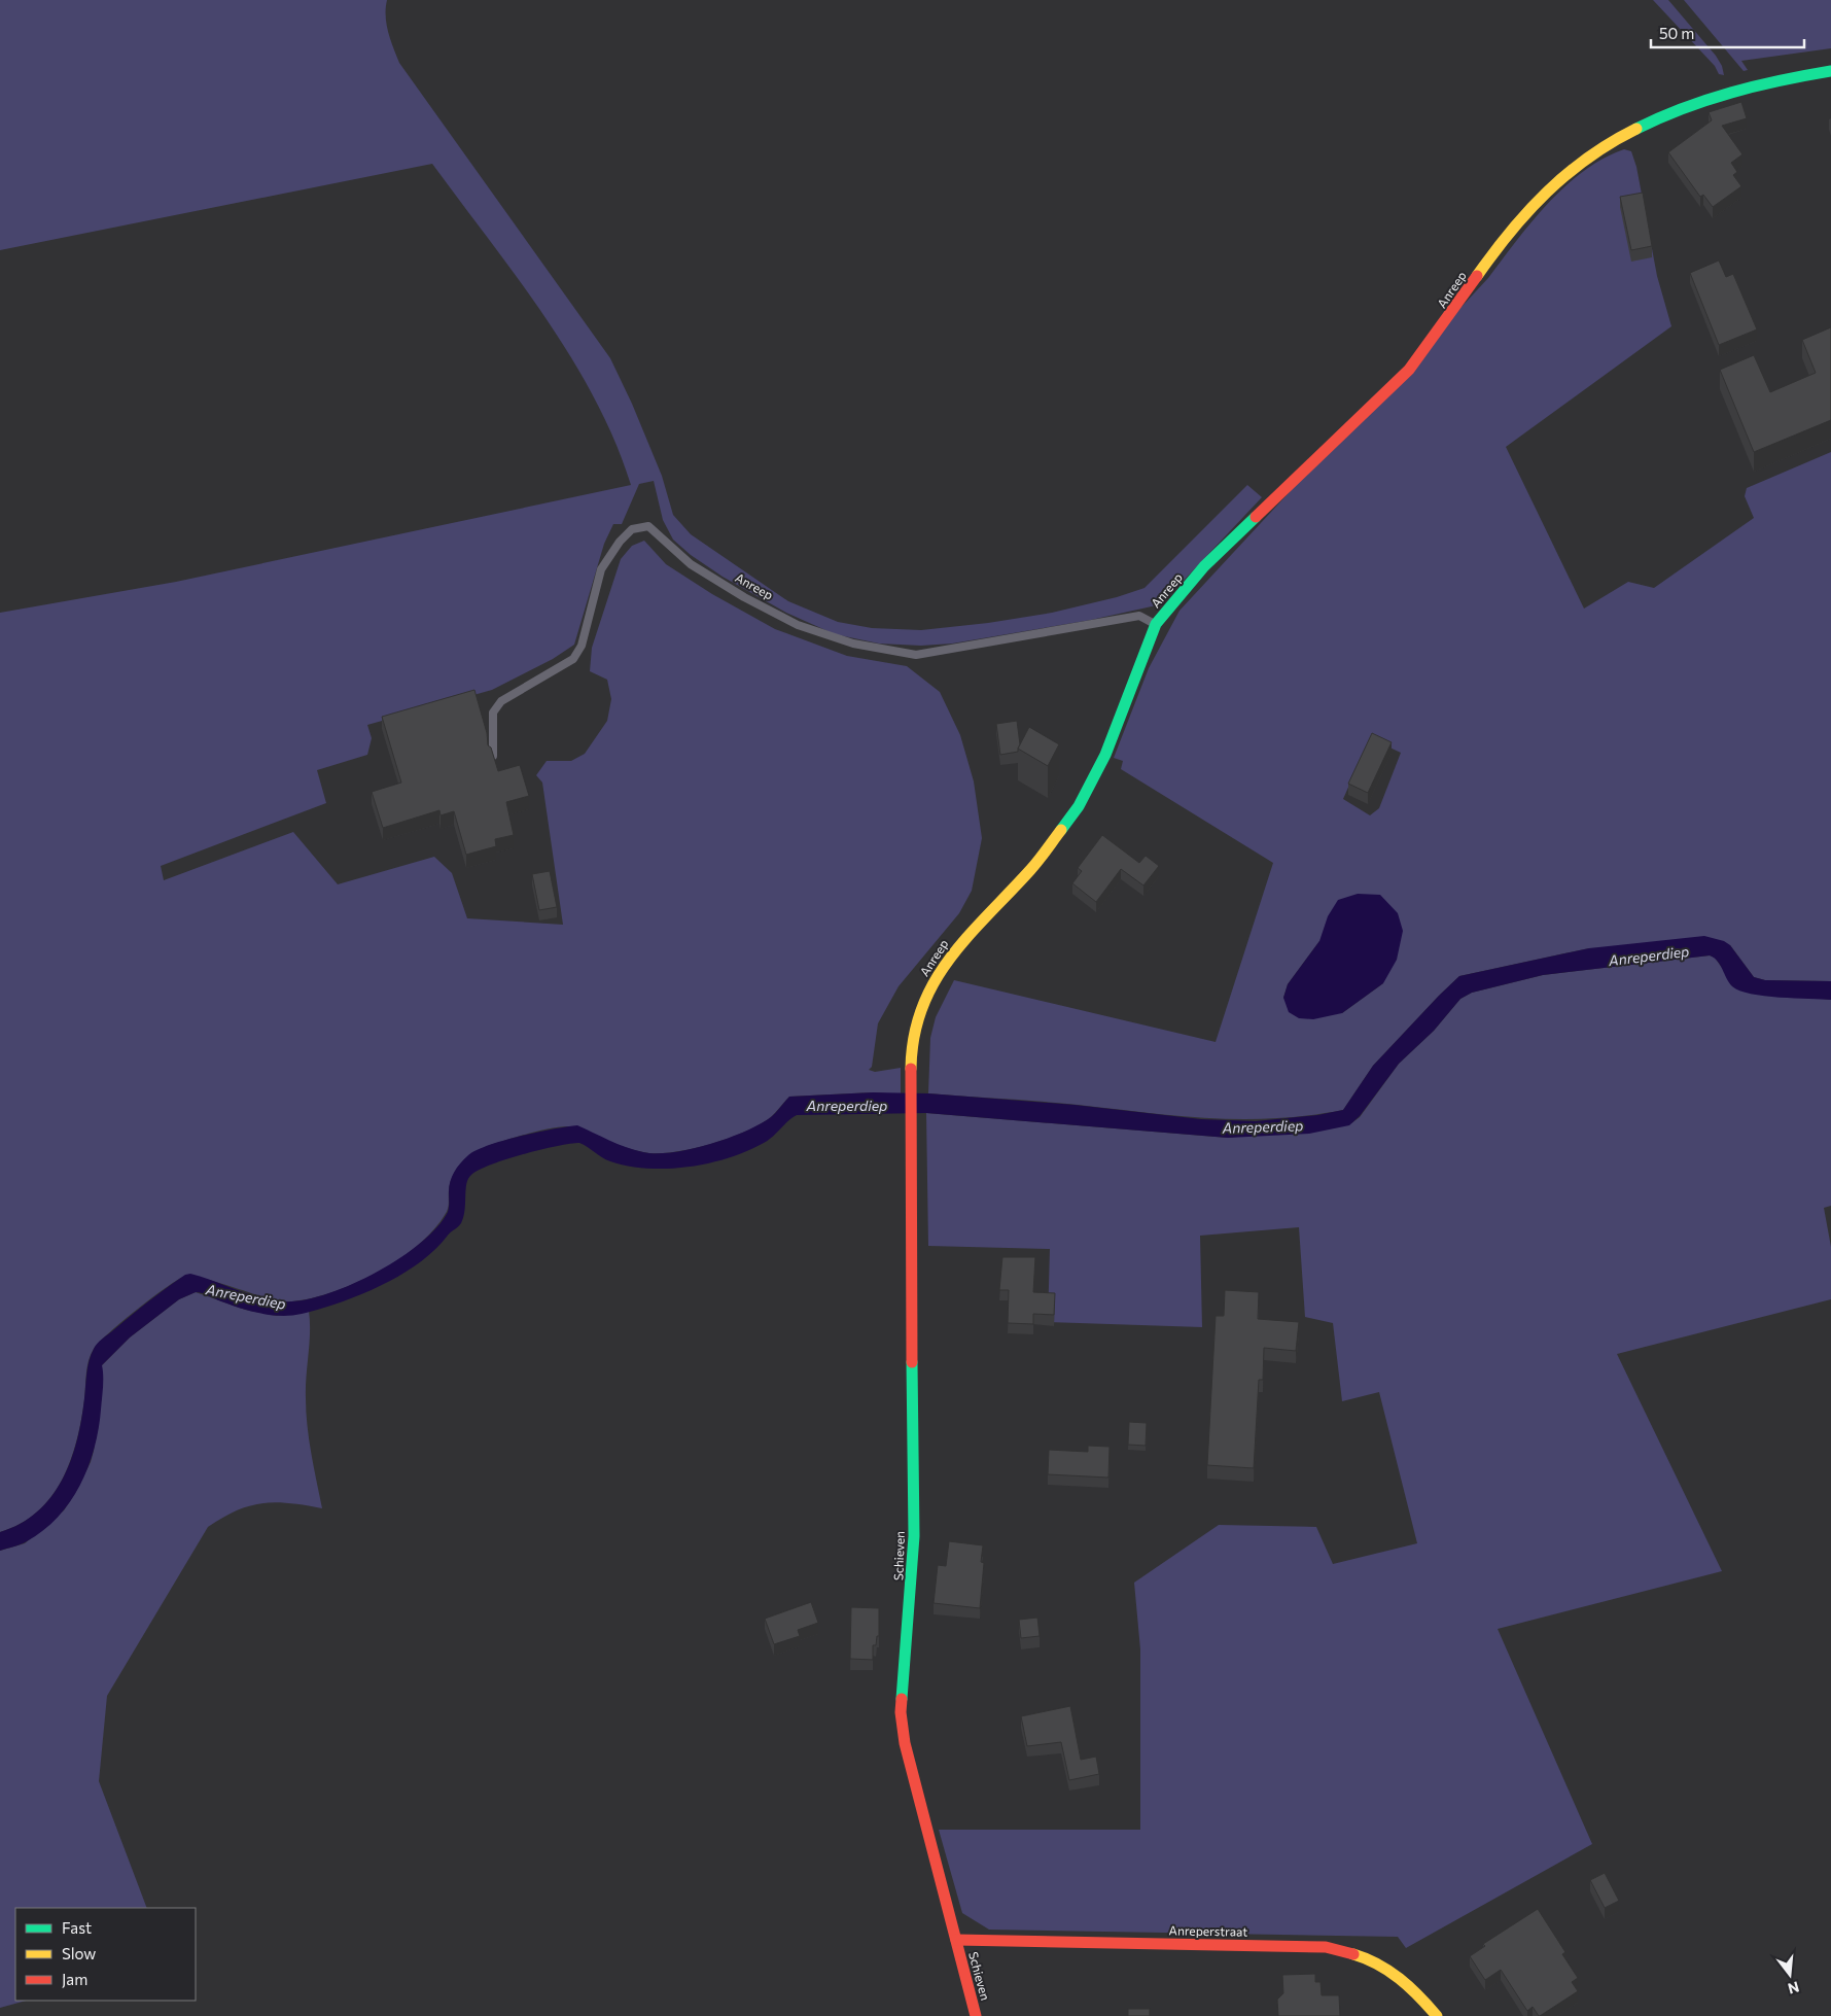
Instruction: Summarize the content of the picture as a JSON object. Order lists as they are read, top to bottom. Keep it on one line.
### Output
{"streets":{"street":["Anreep","Schieven","Anreperstraat"]},"crossings":[["Anreep","Schieven"],["Schieven","Anreperstraat"]],"water":["Anreperdiep"],"legend":["Fast","Slow","Jam"],"scale_bar":"50 m","north":"bottom"}
